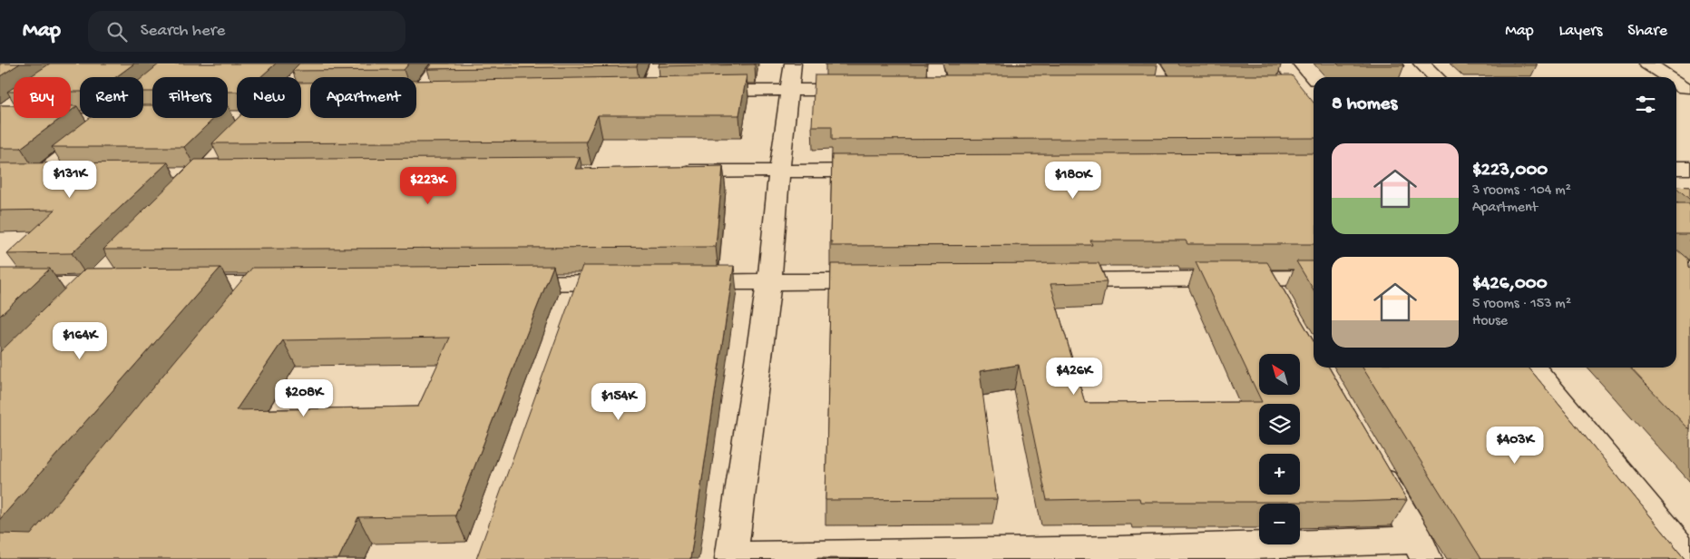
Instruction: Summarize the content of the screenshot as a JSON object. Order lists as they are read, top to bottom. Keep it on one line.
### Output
{"north":"top left","page":{"header":"Map","search":"Search here","nav":["Map","Layers","Share"],"chip":["Buy","Rent","Filters","New","Apartment"],"heading":"8 homes","list":[{"name":"$223,000","note":"3 rooms · 104 m² · Apartment"},{"name":"$426,000","note":"5 rooms · 153 m² · House"}],"price":["$131K","$180K","$223K","$164K","$426K","$208K","$154K","$403K"],"map_buttons":["+","−"]}}
